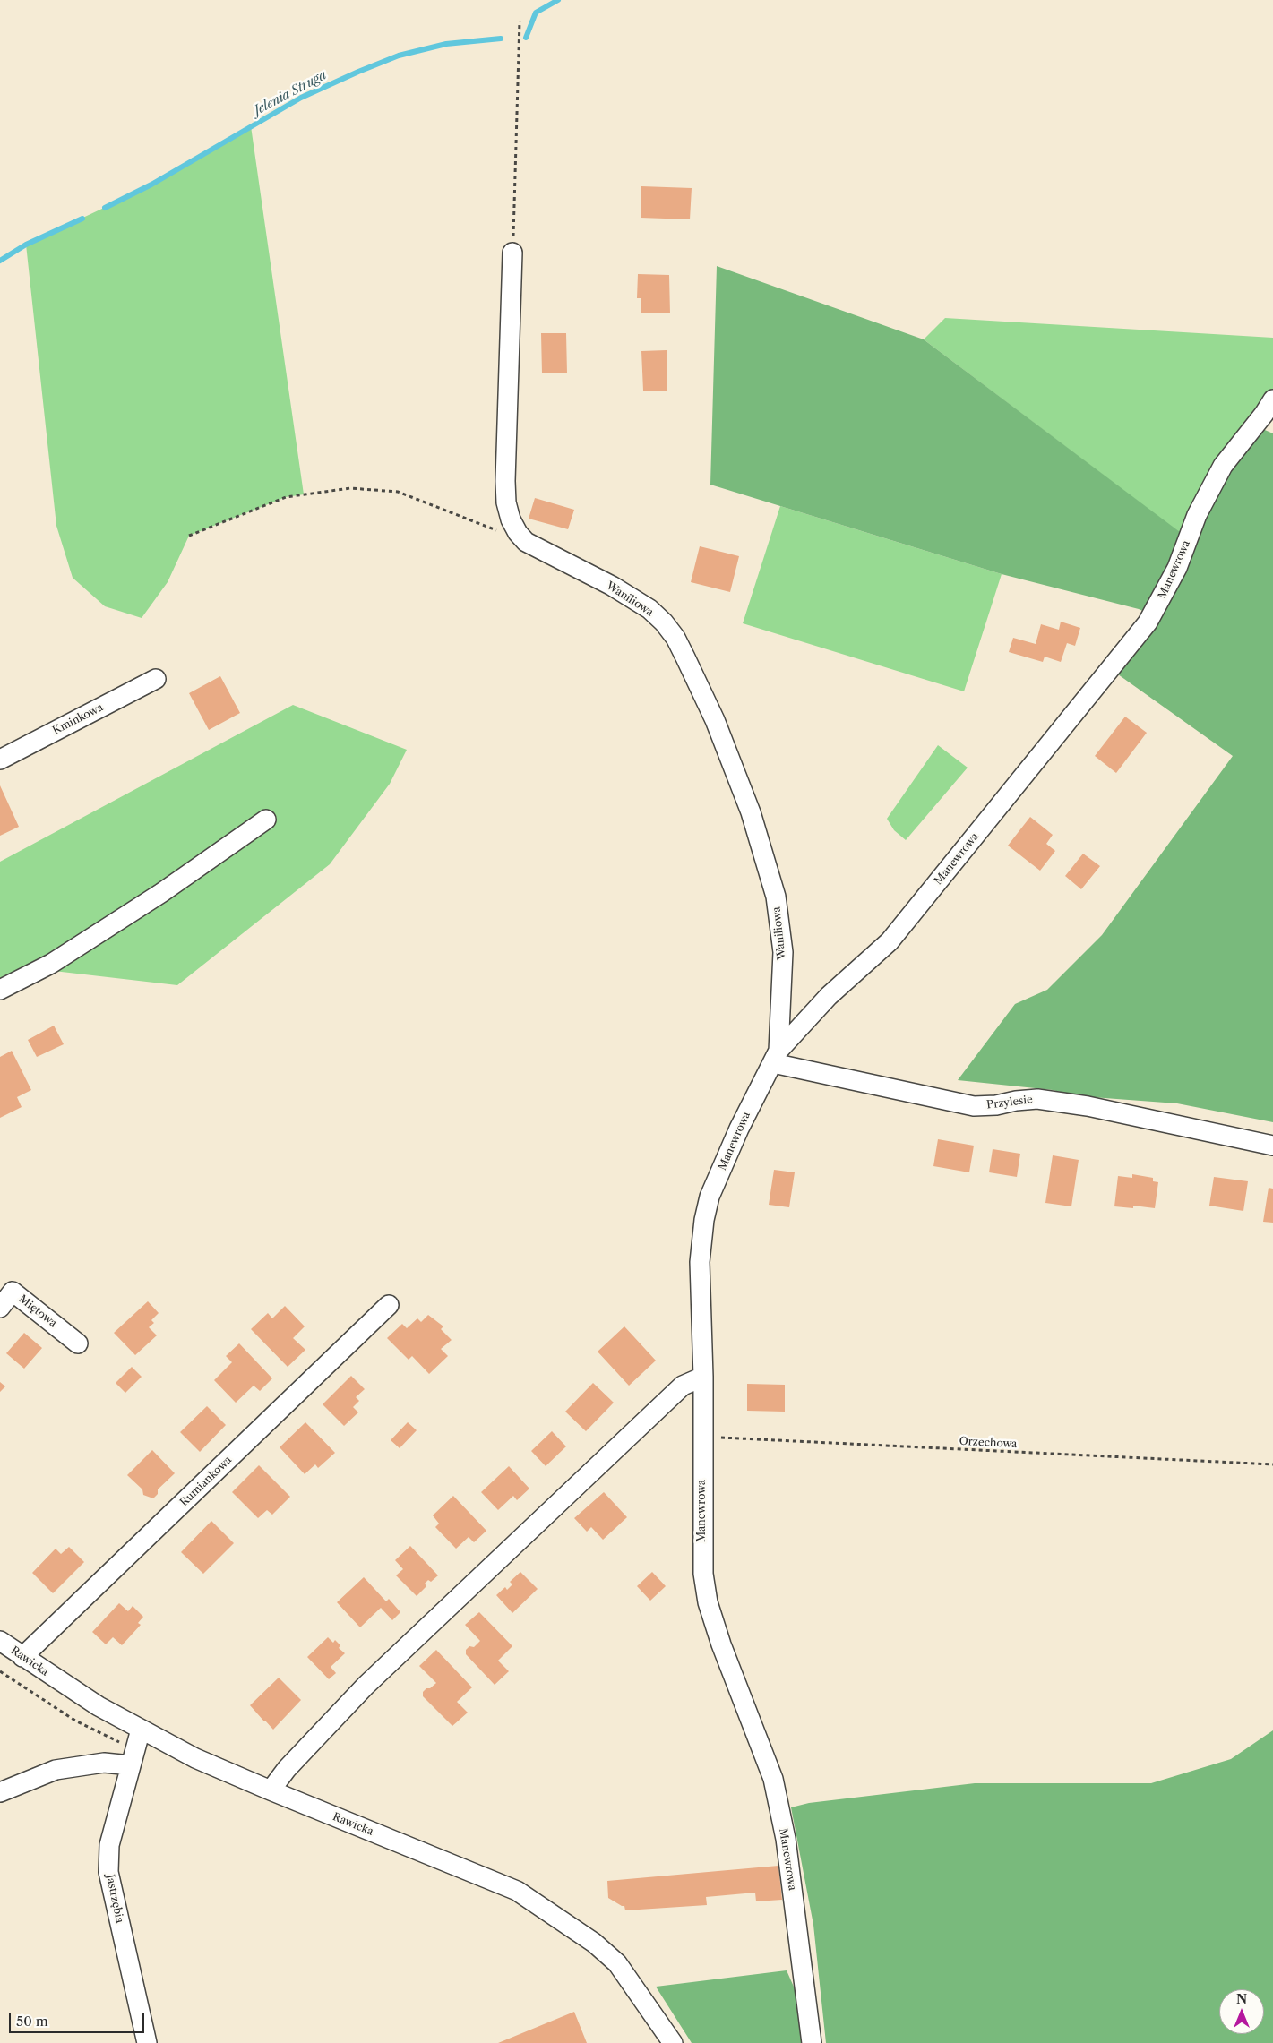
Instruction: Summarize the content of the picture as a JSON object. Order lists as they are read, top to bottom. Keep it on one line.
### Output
{"streets":{"street":["Manewrowa","Waniliowa","Kminkowa","Przylesie","Miętowa","Rumiankowa","Rawicka","Jastrzębia"],"path":["Orzechowa"]},"crossings":[["Manewrowa","Waniliowa"],["Manewrowa","Przylesie"],["Manewrowa","Orzechowa"],["Waniliowa","Przylesie"],["Rumiankowa","Rawicka"],["Rawicka","Jastrzębia"]],"water":["Jelenia Struga"],"scale_bar":"50 m","north":"top"}
